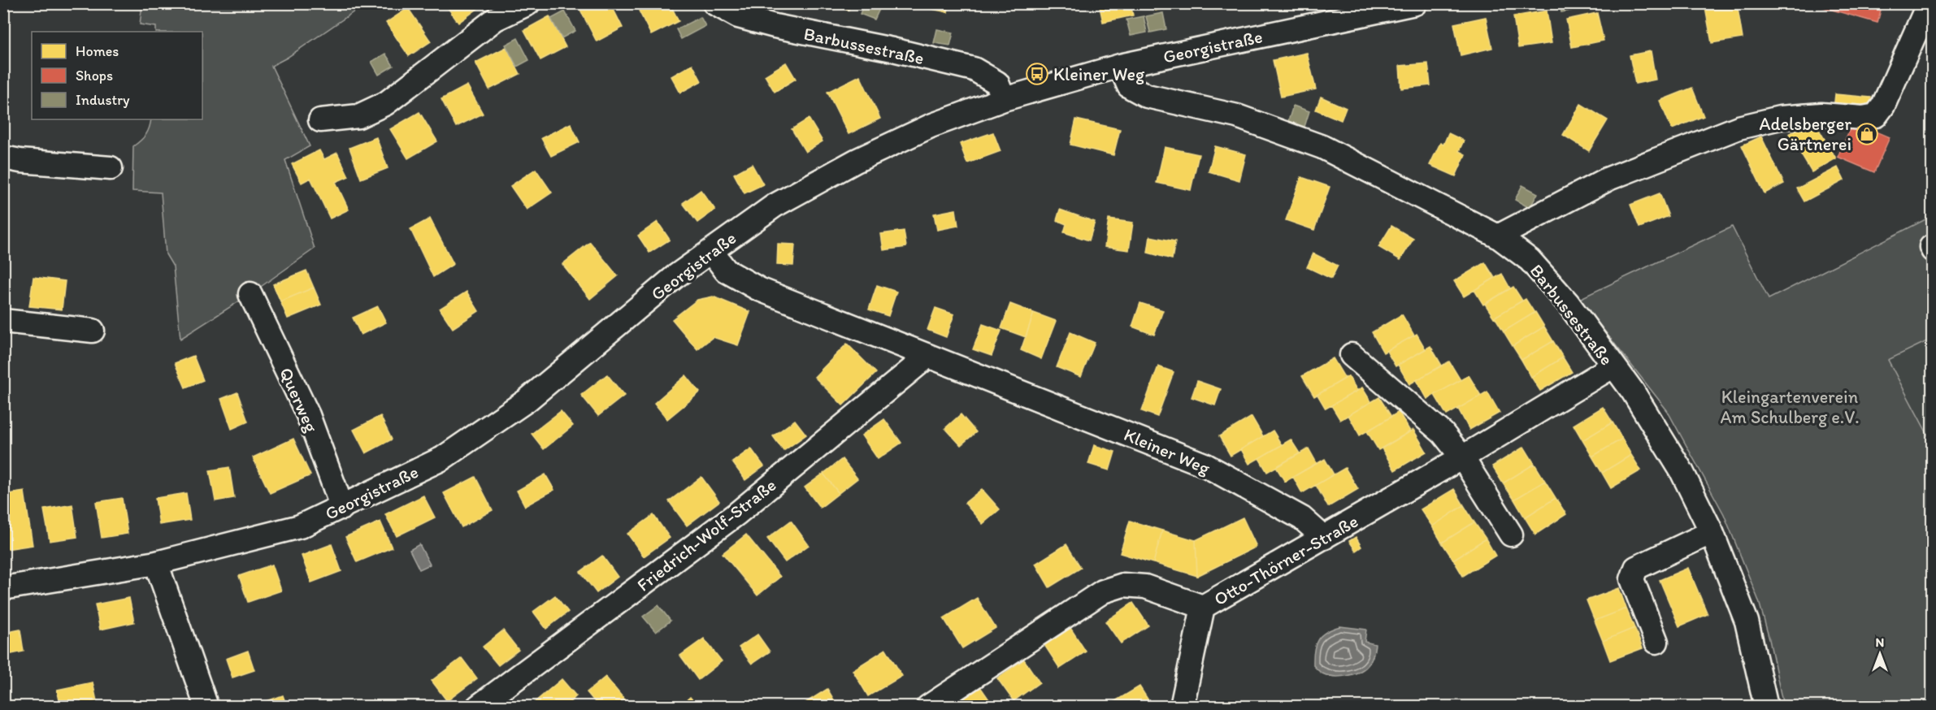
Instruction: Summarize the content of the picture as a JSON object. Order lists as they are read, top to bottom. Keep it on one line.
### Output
{"streets":{"street":["Barbussestraße","Georgistraße","Querweg","Kleiner Weg","Friedrich-Wolf-Straße","Otto-Thörner-Straße"]},"crossings":[["Barbussestraße","Georgistraße"],["Barbussestraße","Otto-Thörner-Straße"],["Georgistraße","Querweg"],["Georgistraße","Kleiner Weg"],["Kleiner Weg","Friedrich-Wolf-Straße"],["Kleiner Weg","Otto-Thörner-Straße"]],"parks":["Kleingartenverein Am Schulberg e.V."],"places":{"bus stop":["Kleiner Weg"],"shop":["Adelsberger Gärtnerei"]},"legend":["Homes","Shops","Industry"],"north":"top"}
